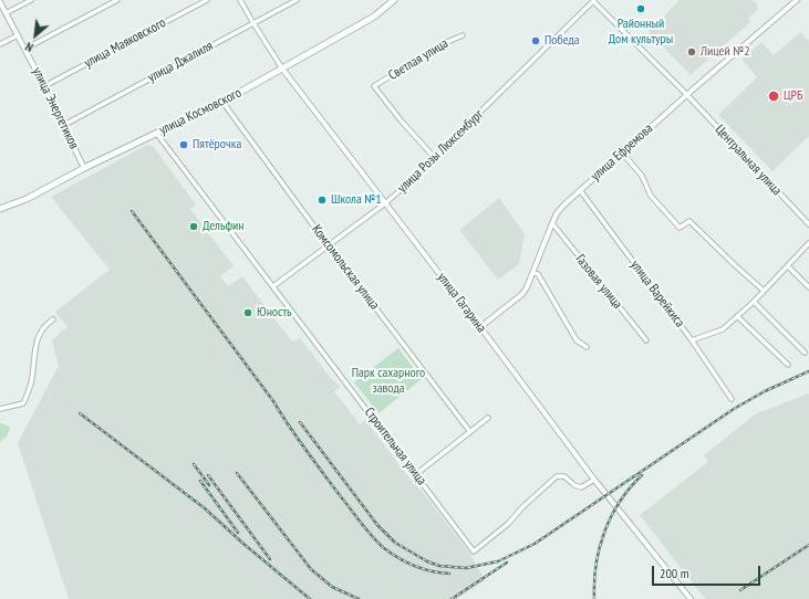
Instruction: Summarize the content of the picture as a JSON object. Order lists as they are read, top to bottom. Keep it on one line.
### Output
{"streets":{"main road":["улица Космовского"],"street":["улица Маяковского","Светлая улица","улица Джалиля","улица Энергетиков","улица Розы Люксембург","улица Ефремова","Центральная улица","Комсомольская улица","Газовая улица","улица Варейкиса","улица Гагарина","Строительная улица"]},"crossings":[["улица Маяковского","улица Энергетиков"],["Светлая улица","улица Розы Люксембург"],["улица Джалиля","улица Энергетиков"],["улица Джалиля","улица Гагарина"],["улица Энергетиков","улица Космовского"],["улица Космовского","Комсомольская улица"],["улица Космовского","улица Гагарина"],["улица Космовского","Строительная улица"],["улица Розы Люксембург","Центральная улица"],["улица Розы Люксембург","Комсомольская улица"],["улица Розы Люксембург","улица Гагарина"],["улица Розы Люксембург","Строительная улица"],["улица Ефремова","Центральная улица"],["улица Ефремова","Газовая улица"],["улица Ефремова","улица Варейкиса"],["улица Ефремова","улица Гагарина"],["улица Гагарина","Строительная улица"]],"parks":["Парк сахарного завода"],"places":["Районный Дом культуры","Победа","Лицей №2","ЦРБ","Пятёрочка","Школа №1","Дельфин","Юность"],"scale_bar":"200 m","north":"bottom left"}
